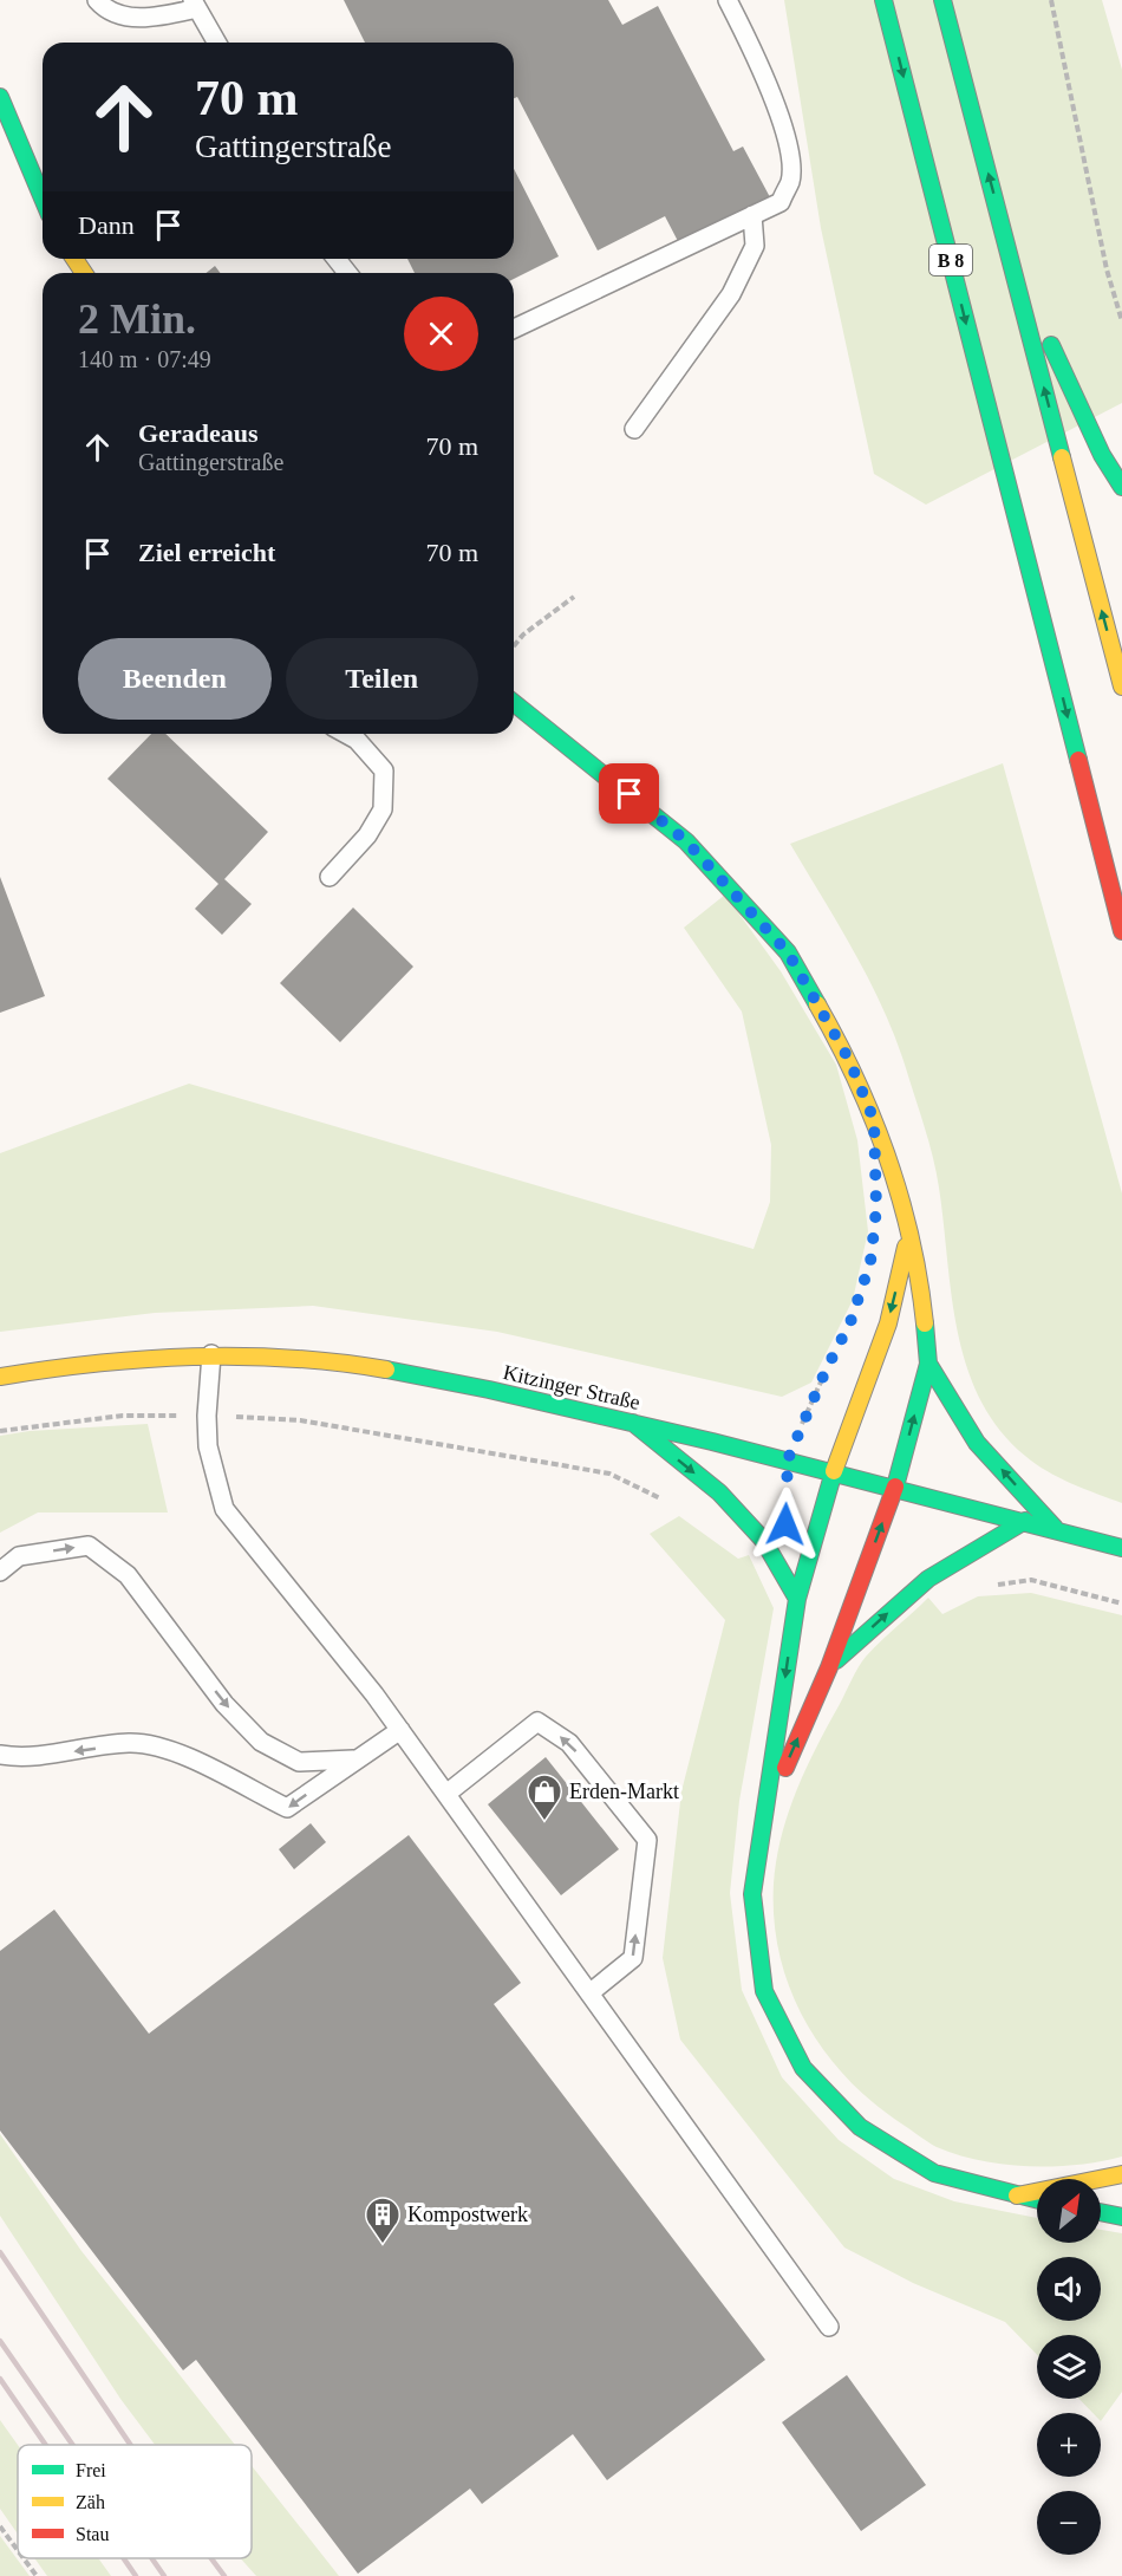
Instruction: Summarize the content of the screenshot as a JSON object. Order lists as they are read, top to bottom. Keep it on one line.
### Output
{"streets":{"main road":["B 8","Kitzinger Straße"]},"places":{"shop":["Erden-Markt"],"building":["Kompostwerk"]},"legend":["Frei","Zäh","Stau"],"north":"top right","page":{"turn":["70 m","Gattingerstraße"],"then":"Dann","heading":["2 Min.","140 m · 07:49"],"list":[{"name":"Geradeaus","note":"Gattingerstraße","value":"70 m"},{"name":"Ziel erreicht","value":"70 m"}],"buttons":["Beenden","Teilen"],"map_buttons":["+","−"]}}
